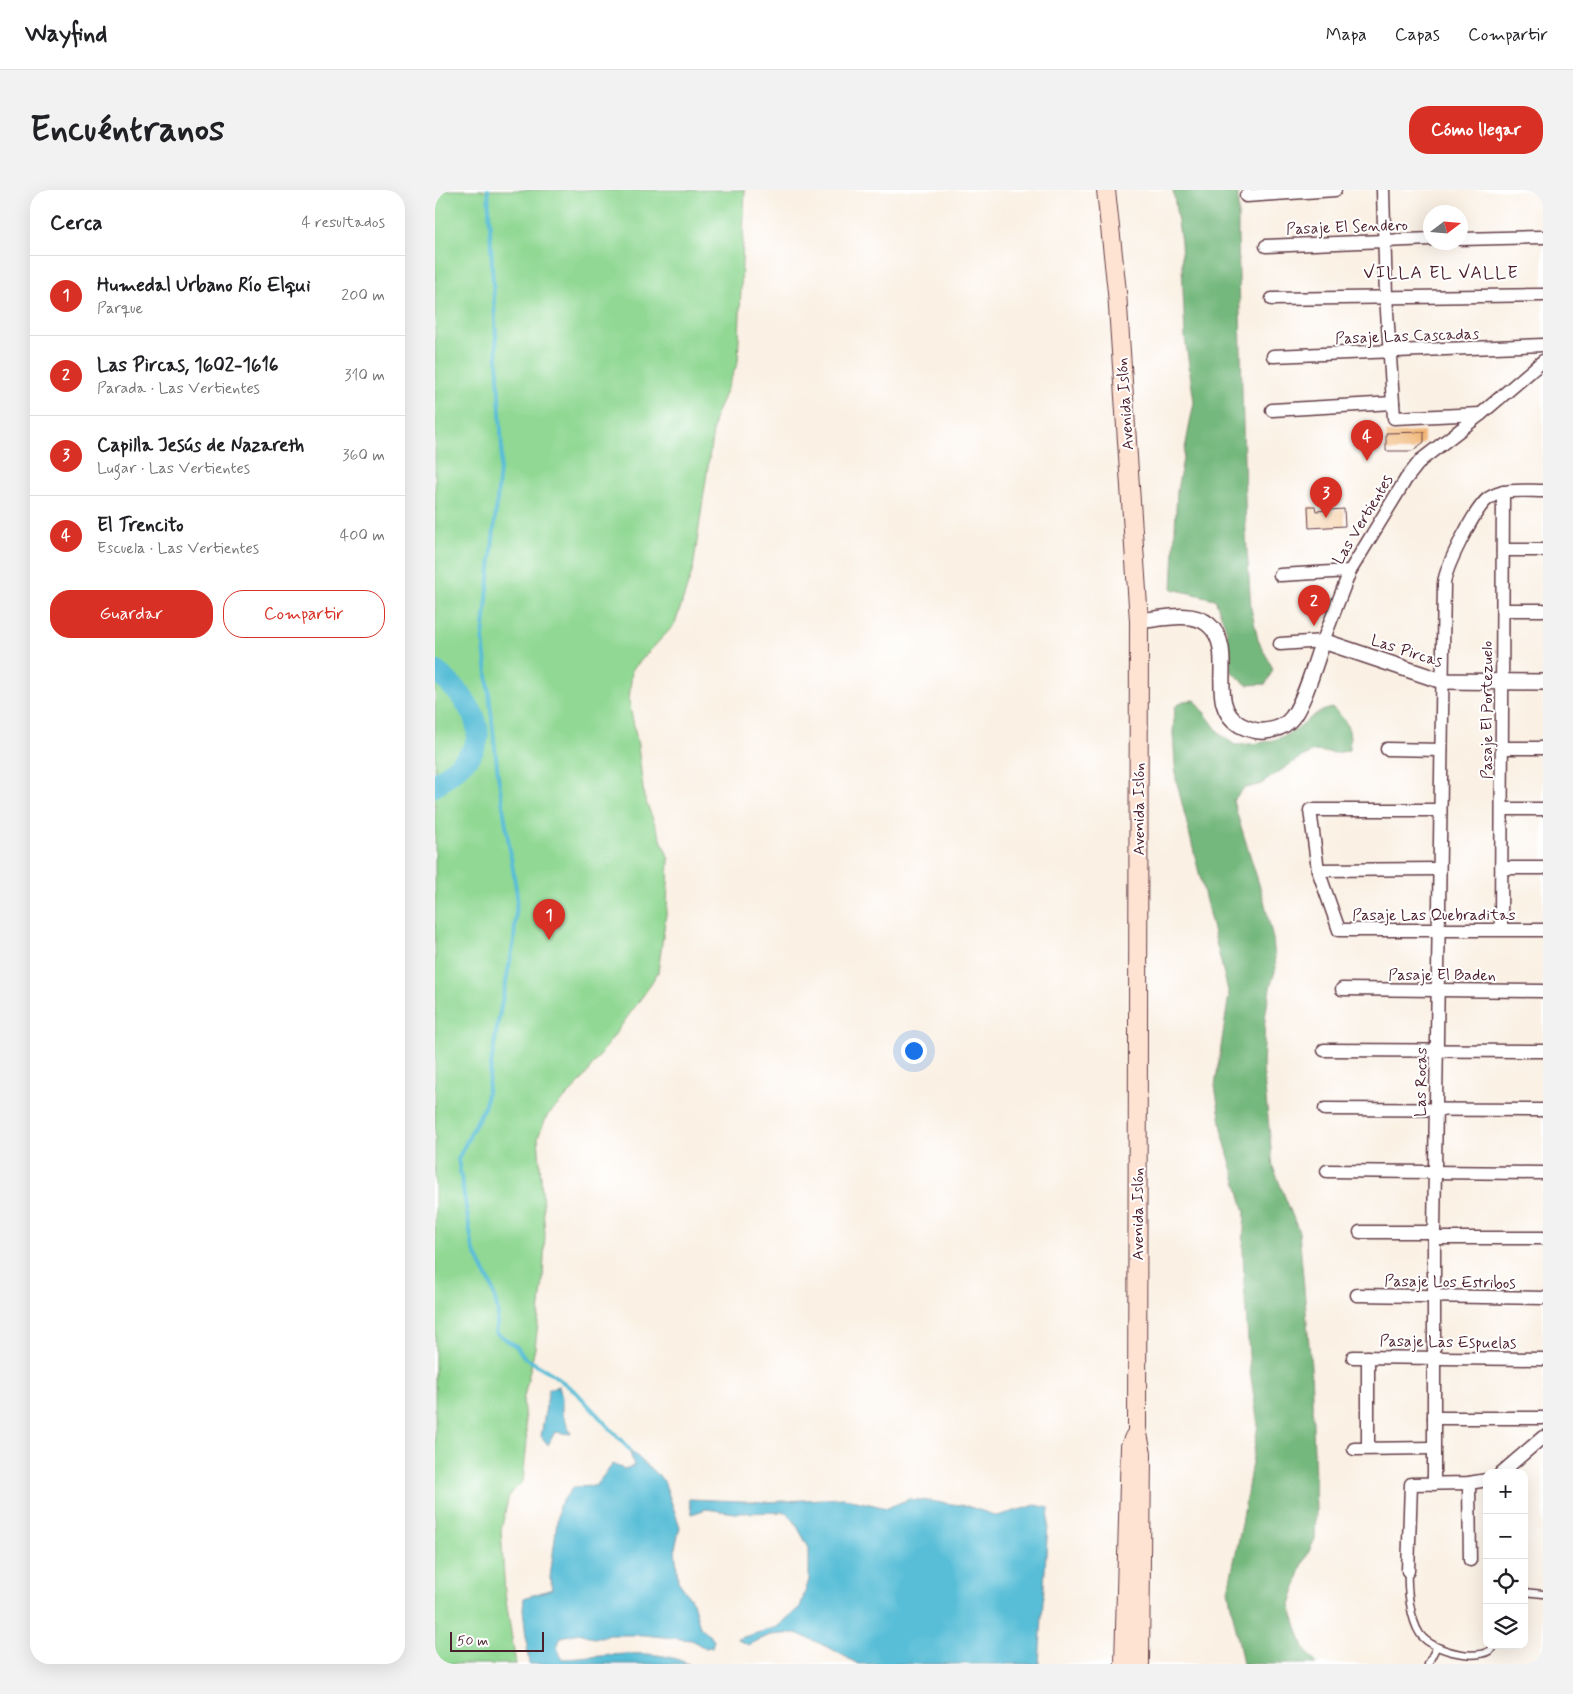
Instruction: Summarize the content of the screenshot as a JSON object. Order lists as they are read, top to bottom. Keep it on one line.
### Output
{"streets":{"main road":["Avenida Islón"],"street":["Pasaje El Sendero","Pasaje Las Cascadas","Las Vertientes","Las Pircas","Pasaje El Portezuelo","Pasaje Las Quebraditas","Pasaje El Baden","Las Rocas","Pasaje Los Estribos","Pasaje Las Espuelas"]},"crossings":[["Avenida Islón","Las Vertientes"],["Las Vertientes","Las Pircas"],["Las Pircas","Pasaje El Portezuelo"],["Las Pircas","Las Rocas"],["Pasaje El Portezuelo","Pasaje Las Quebraditas"],["Pasaje El Portezuelo","Las Rocas"],["Pasaje Las Quebraditas","Las Rocas"],["Pasaje El Baden","Las Rocas"],["Las Rocas","Pasaje Los Estribos"],["Las Rocas","Pasaje Las Espuelas"]],"districts":["VILLA EL VALLE"],"scale_bar":"50 m","north":"right","page":{"header":"Wayfind","nav":["Mapa","Capas","Compartir"],"buttons":["Cómo llegar",["Guardar","Compartir"]],"title":"Encuéntranos","heading":["Cerca","4 resultados"],"list":[{"mark":"1","name":"Humedal Urbano Río Elqui","note":"Parque","value":"200 m"},{"mark":"2","name":"Las Pircas, 1602-1616","note":"Parada · Las Vertientes","value":"310 m"},{"mark":"3","name":"Capilla Jesús de Nazareth","note":"Lugar · Las Vertientes","value":"360 m"},{"mark":"4","name":"El Trencito","note":"Escuela · Las Vertientes","value":"400 m"}],"pins":["4","3","2","1"],"map_buttons":["+","−"],"scale":"50 m"}}
